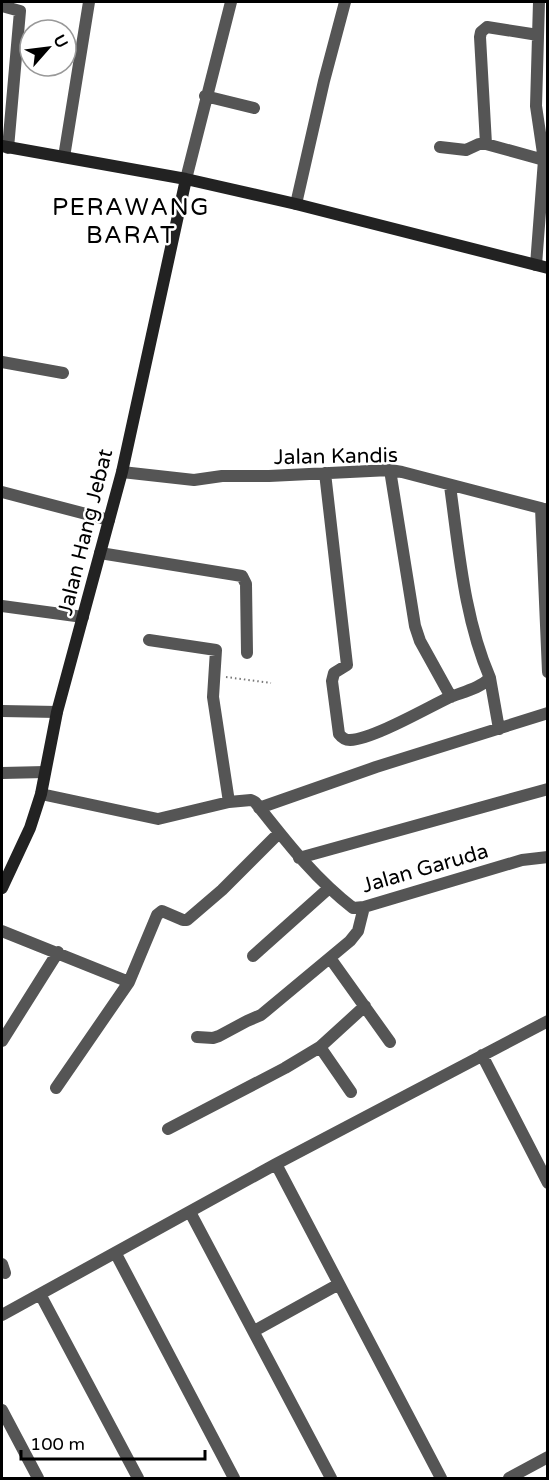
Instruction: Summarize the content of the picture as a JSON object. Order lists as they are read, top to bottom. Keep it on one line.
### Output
{"streets":{"street":["Jalan Kandis","Jalan Hang Jebat","Jalan Garuda"]},"crossings":[["Jalan Kandis","Jalan Hang Jebat"]],"districts":["PERAWANG BARAT"],"scale_bar":"100 m","north":"top right"}
